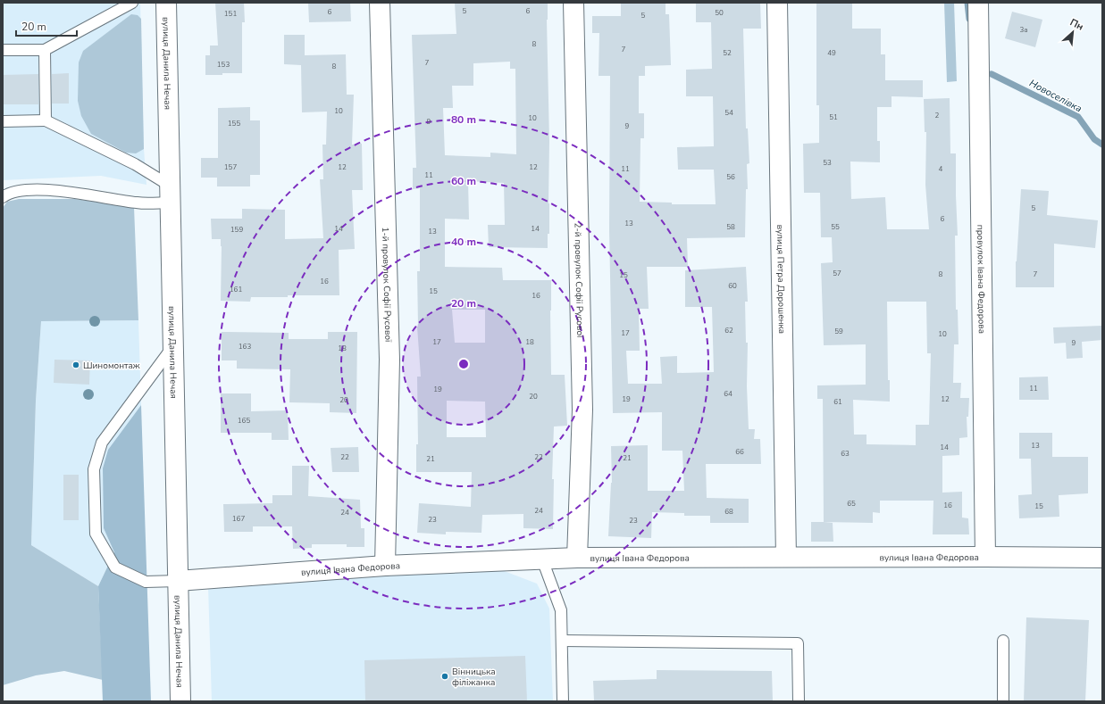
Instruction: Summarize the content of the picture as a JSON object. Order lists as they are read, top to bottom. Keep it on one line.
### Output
{"streets":{"street":["вулиця Данила Нечая","вулиця Петра Дорошенка","провулок Івана Федорова","2-й провулок Софії Русової","1-й провулок Софії Русової","вулиця Івана Федорова"]},"crossings":[["вулиця Данила Нечая","вулиця Івана Федорова"],["вулиця Петра Дорошенка","вулиця Івана Федорова"],["провулок Івана Федорова","вулиця Івана Федорова"],["2-й провулок Софії Русової","вулиця Івана Федорова"],["1-й провулок Софії Русової","вулиця Івана Федорова"]],"water":["Новоселівка"],"places":["Шиномонтаж","Вінницька філіжанка"],"house_numbers":["5","6","6","50","151","5","3а","8","7","52","49","7","153","8","10","54","2","51","10","9","155","9","53","157","12","12","11","4","11","56","5","6","13","58","55","14","14","159","13","57","8","7","15","16","60","161","15","16","62","59","17","10","17","18","9","163","18","11","19","64","20","19","12","20","61","165","13","14","66","63","22","22","21","21","65","16","15","24","68","24","167","23","23"],"scale_bar":"20 m","north":"top right","rings":["80 m","60 m","40 m","20 m"]}
